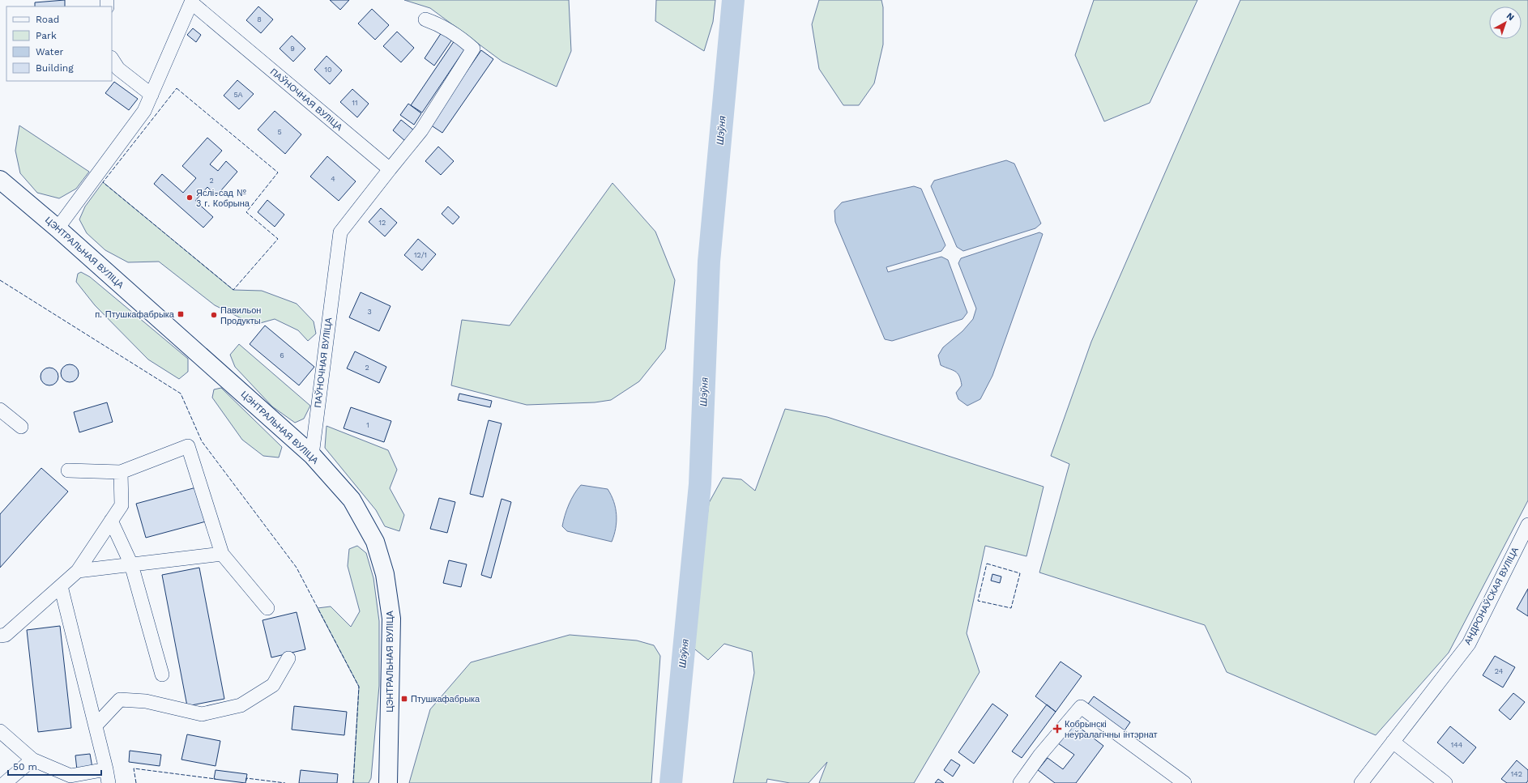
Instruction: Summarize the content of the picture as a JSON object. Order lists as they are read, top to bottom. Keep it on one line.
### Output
{"streets":{"main road":["ЦЭНТРАЛЬНАЯ ВУЛІЦА"],"street":["ПАЎНОЧНАЯ ВУЛІЦА","АНДРОНАЎСКАЯ ВУЛІЦА"]},"crossings":[["ПАЎНОЧНАЯ ВУЛІЦА","ЦЭНТРАЛЬНАЯ ВУЛІЦА"]],"water":["Шэўня"],"places":{"other":["Яслі-сад № 3 г. Кобрына","Павильон Продукты"],"transit":["п. Птушкафабрыка","Птушкафабрыка"],"health":["Кобрынскі неўралагічны інтэрнат"]},"house_numbers":["8","9","10","5А","11","5","4","2","12","12/1","3","6","2","1","24","144","142"],"legend":["Road","Park","Water","Building"],"scale_bar":"50 m","north":"top right"}
